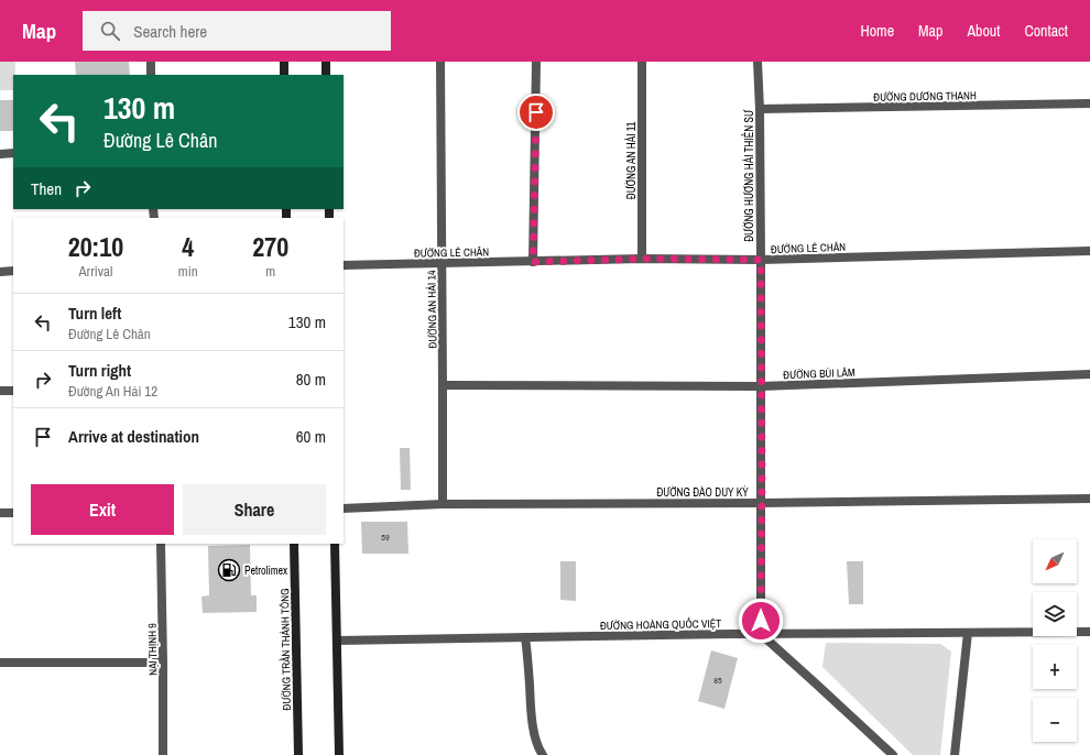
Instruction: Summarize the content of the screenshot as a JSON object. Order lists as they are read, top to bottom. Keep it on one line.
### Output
{"streets":{"main road":["ĐƯỜNG TRẦN THÁNH TÔNG"],"street":["ĐƯỜNG DƯƠNG THANH","ĐƯỜNG AN HẢI 11","ĐƯỜNG HƯƠNG HẢI THIỀN SƯ","ĐƯỜNG LÊ CHÂN","ĐƯỜNG AN HẢI 14","ĐƯỜNG BÙI LÂM","ĐƯỜNG ĐÀO DUY KỲ","ĐƯỜNG HOÀNG QUỐC VIỆT","NẠI THỊNH 9"]},"crossings":[["ĐƯỜNG DƯƠNG THANH","ĐƯỜNG HƯƠNG HẢI THIỀN SƯ"],["ĐƯỜNG AN HẢI 11","ĐƯỜNG LÊ CHÂN"],["ĐƯỜNG HƯƠNG HẢI THIỀN SƯ","ĐƯỜNG LÊ CHÂN"],["ĐƯỜNG HƯƠNG HẢI THIỀN SƯ","ĐƯỜNG BÙI LÂM"],["ĐƯỜNG HƯƠNG HẢI THIỀN SƯ","ĐƯỜNG ĐÀO DUY KỲ"],["ĐƯỜNG HƯƠNG HẢI THIỀN SƯ","ĐƯỜNG HOÀNG QUỐC VIỆT"],["ĐƯỜNG LÊ CHÂN","ĐƯỜNG AN HẢI 14"],["ĐƯỜNG AN HẢI 14","ĐƯỜNG BÙI LÂM"],["ĐƯỜNG AN HẢI 14","ĐƯỜNG ĐÀO DUY KỲ"]],"places":{"fuel station":["Petrolimex"]},"house_numbers":["59","85"],"north":"bottom left","page":{"header":"Map","search":"Search here","nav":["Home","Map","About","Contact"],"turn":["130 m","Đường Lê Chân"],"then":"Then","eta":["20:10","Arrival","4","min","270","m"],"list":[{"name":"Turn left","note":"Đường Lê Chân","value":"130 m"},{"name":"Turn right","note":"Đường An Hải 12","value":"80 m"},{"name":"Arrive at destination","value":"60 m"}],"buttons":["Exit","Share"],"map_buttons":["+","−"]}}
